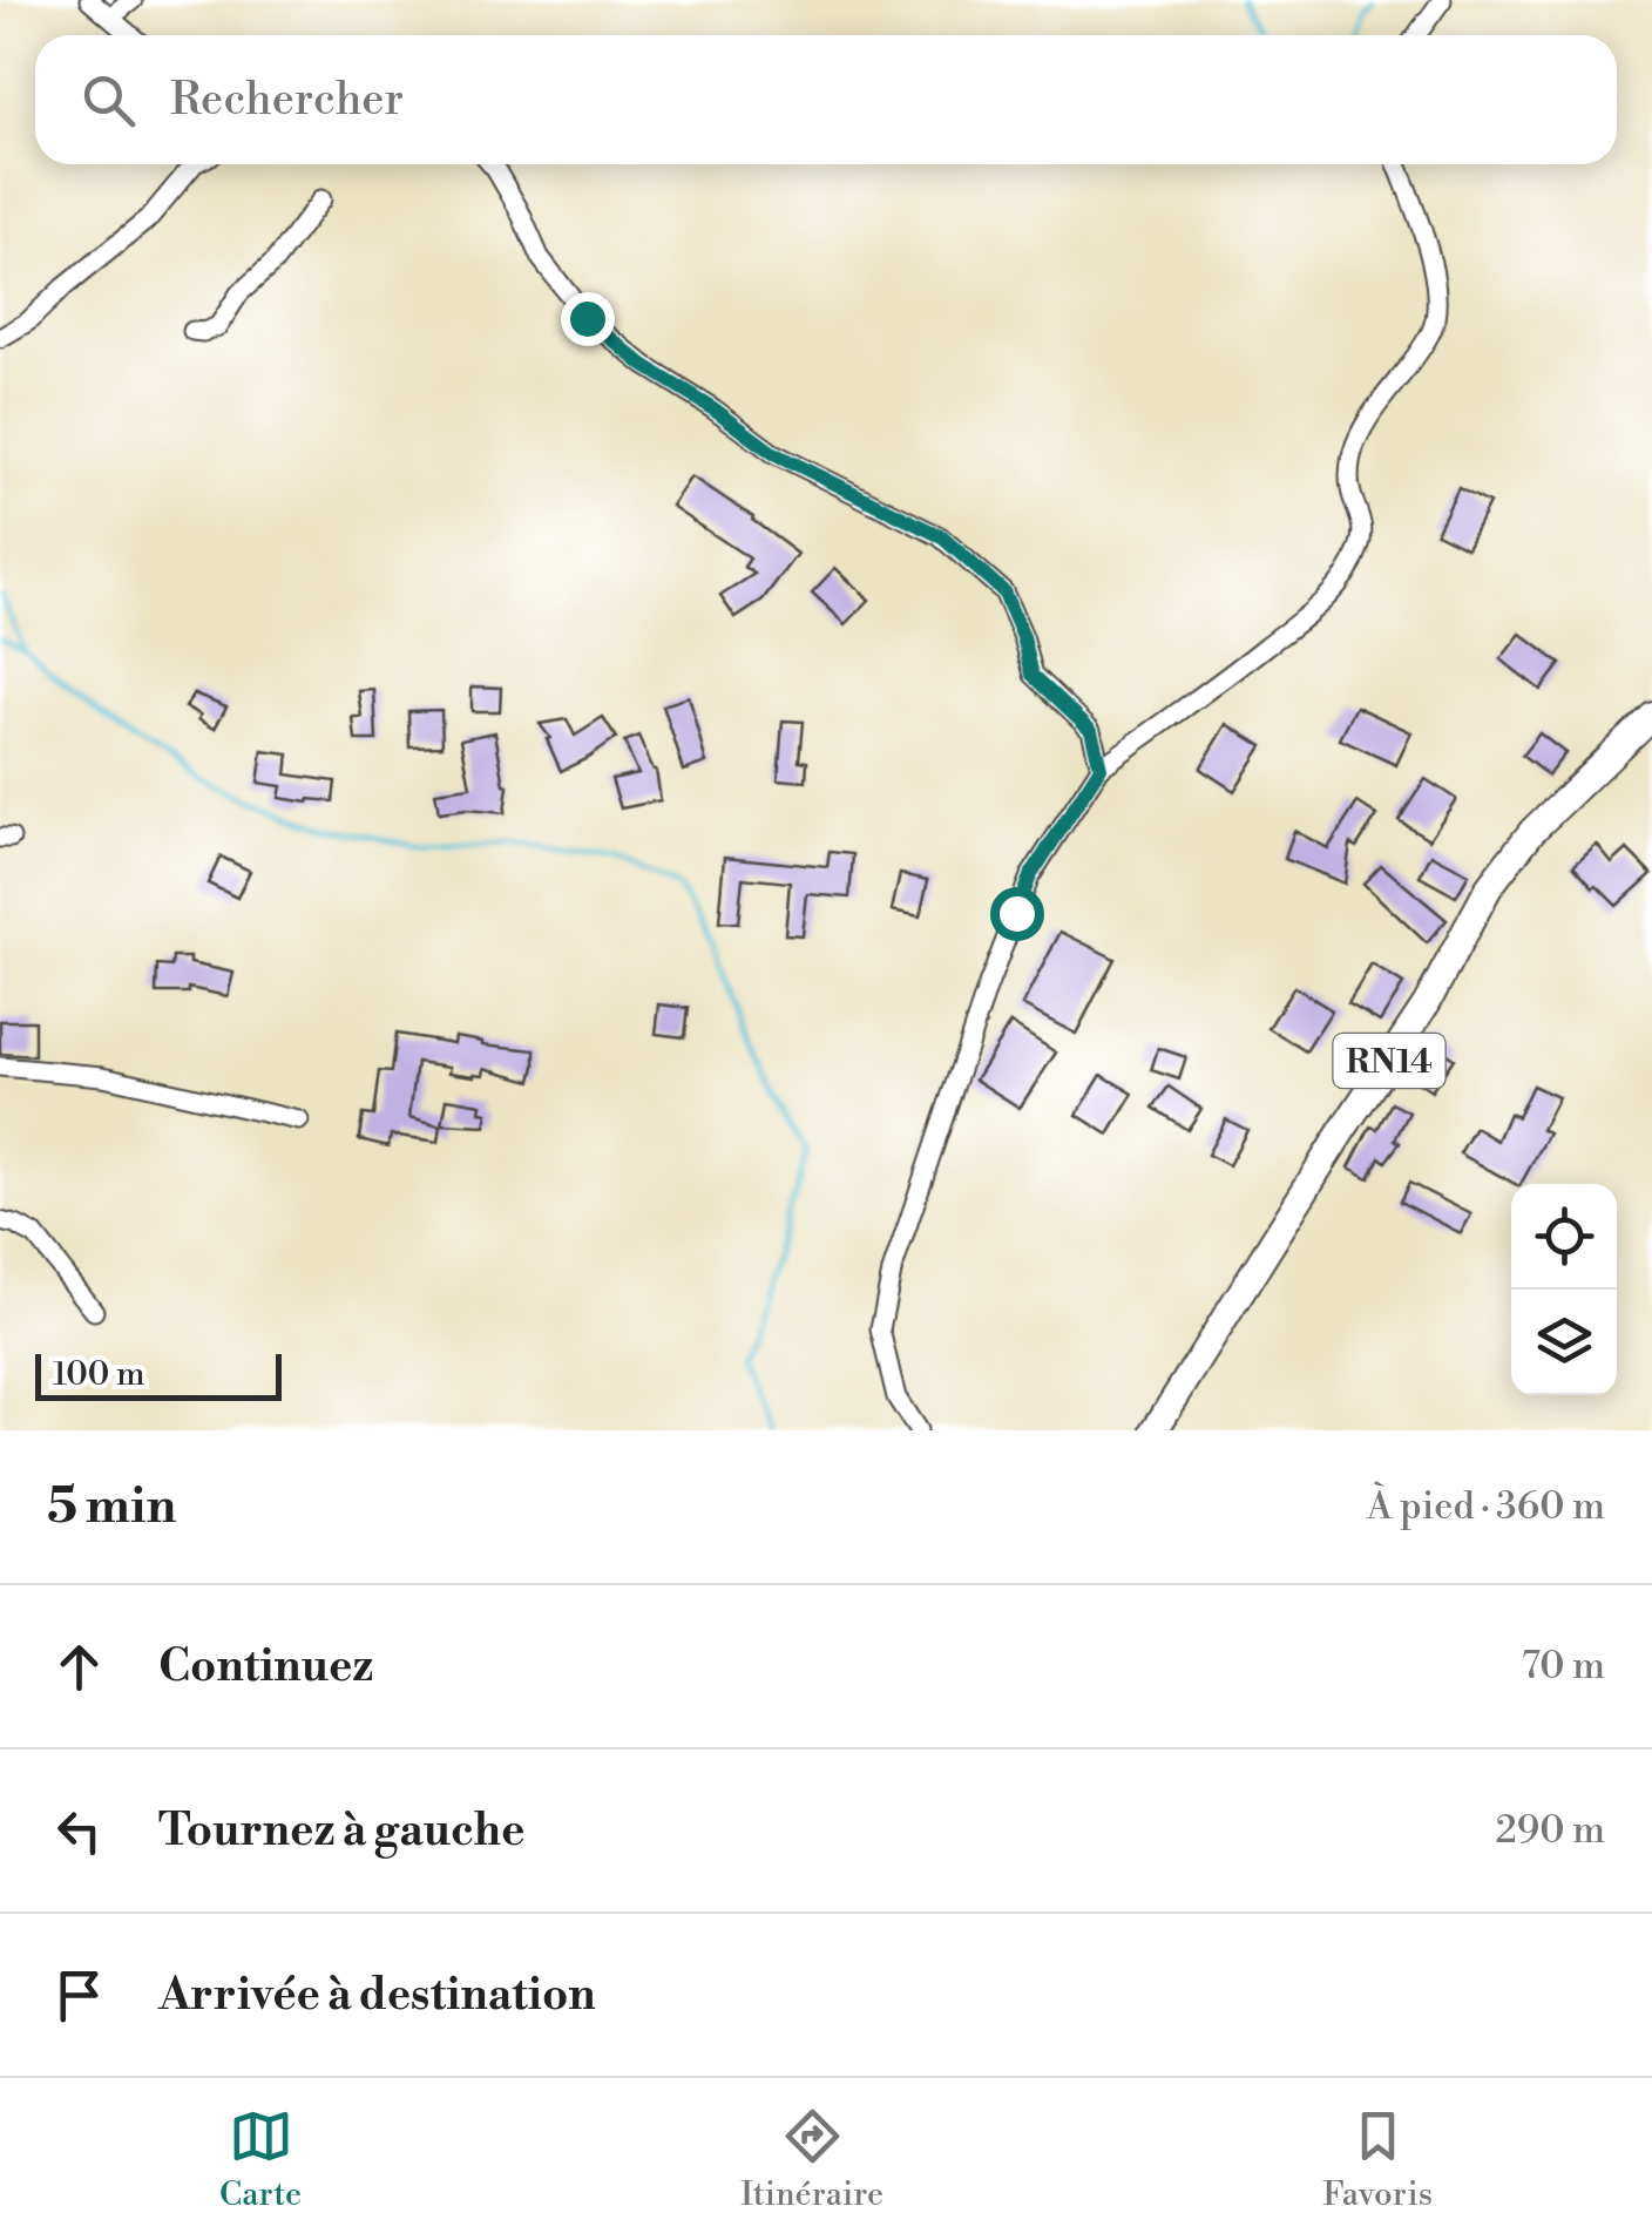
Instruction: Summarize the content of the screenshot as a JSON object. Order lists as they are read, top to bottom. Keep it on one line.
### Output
{"streets":{"highway":["RN14"]},"scale_bar":"100 m","page":{"search":"Rechercher","scale":"100 m","heading":["5 min","À pied · 360 m"],"list":[["Continuez","70 m"],["Tournez à gauche","290 m"],"Arrivée à destination"],"nav":["Carte","Itinéraire","Favoris"]}}
